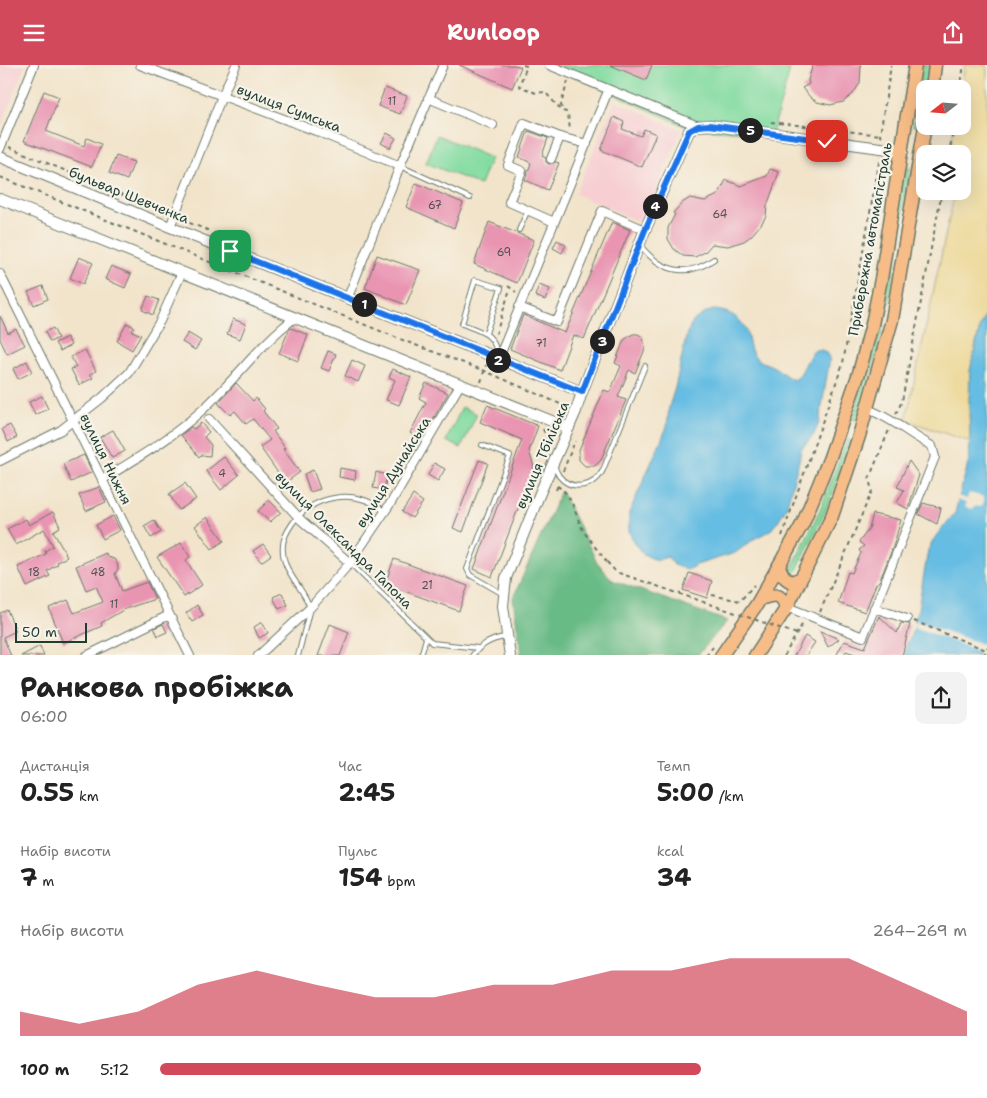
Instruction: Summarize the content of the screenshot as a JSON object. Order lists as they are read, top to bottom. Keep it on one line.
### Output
{"streets":{"main road":["Прибережна автомагістраль"],"street":["вулиця Сумська","бульвар Шевченка","вулиця Тбіліська","вулиця Нижня","вулиця Дунайська","вулиця Олександра Гапона"]},"crossings":[["бульвар Шевченка","вулиця Тбіліська"],["вулиця Дунайська","вулиця Олександра Гапона"]],"house_numbers":["11","67","64","69","71","4","18","48","21","11"],"scale_bar":"50 m","north":"left","page":{"header":"Runloop","pins":["5","4","1","3","2"],"scale":"50 m","heading":["Ранкова пробіжка","06:00"],"stats":[["Дистанція","0.55 km"],["Час","2:45"],["Темп","5:00 /km"],["Набір висоти","7 m"],["Пульс","154 bpm"],["kcal","34"]],"chart":["Набір висоти","264–269 m"],"list":[{"name":"100 m","note":"5:12"}]}}
